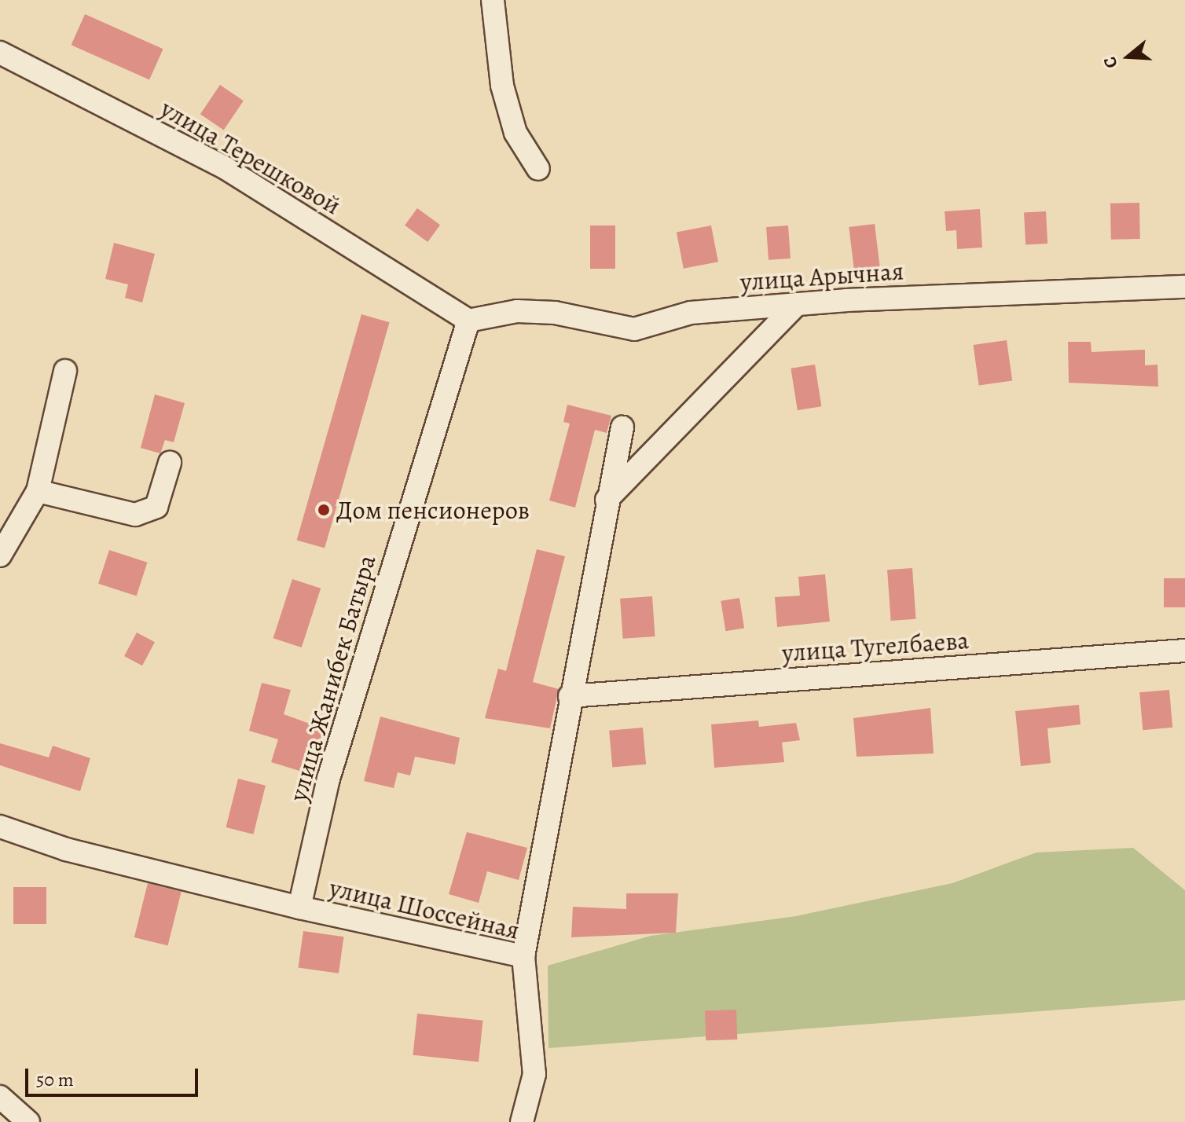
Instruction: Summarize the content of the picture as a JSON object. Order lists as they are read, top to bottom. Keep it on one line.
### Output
{"streets":{"street":["улица Терешковой","улица Арычная","улица Тугелбаева","улица Жанибек Батыра","улица Шоссейная"]},"crossings":[["улица Терешковой","улица Арычная"],["улица Терешковой","улица Жанибек Батыра"],["улица Арычная","улица Жанибек Батыра"],["улица Жанибек Батыра","улица Шоссейная"]],"places":["Дом пенсионеров"],"scale_bar":"50 m","north":"left"}
